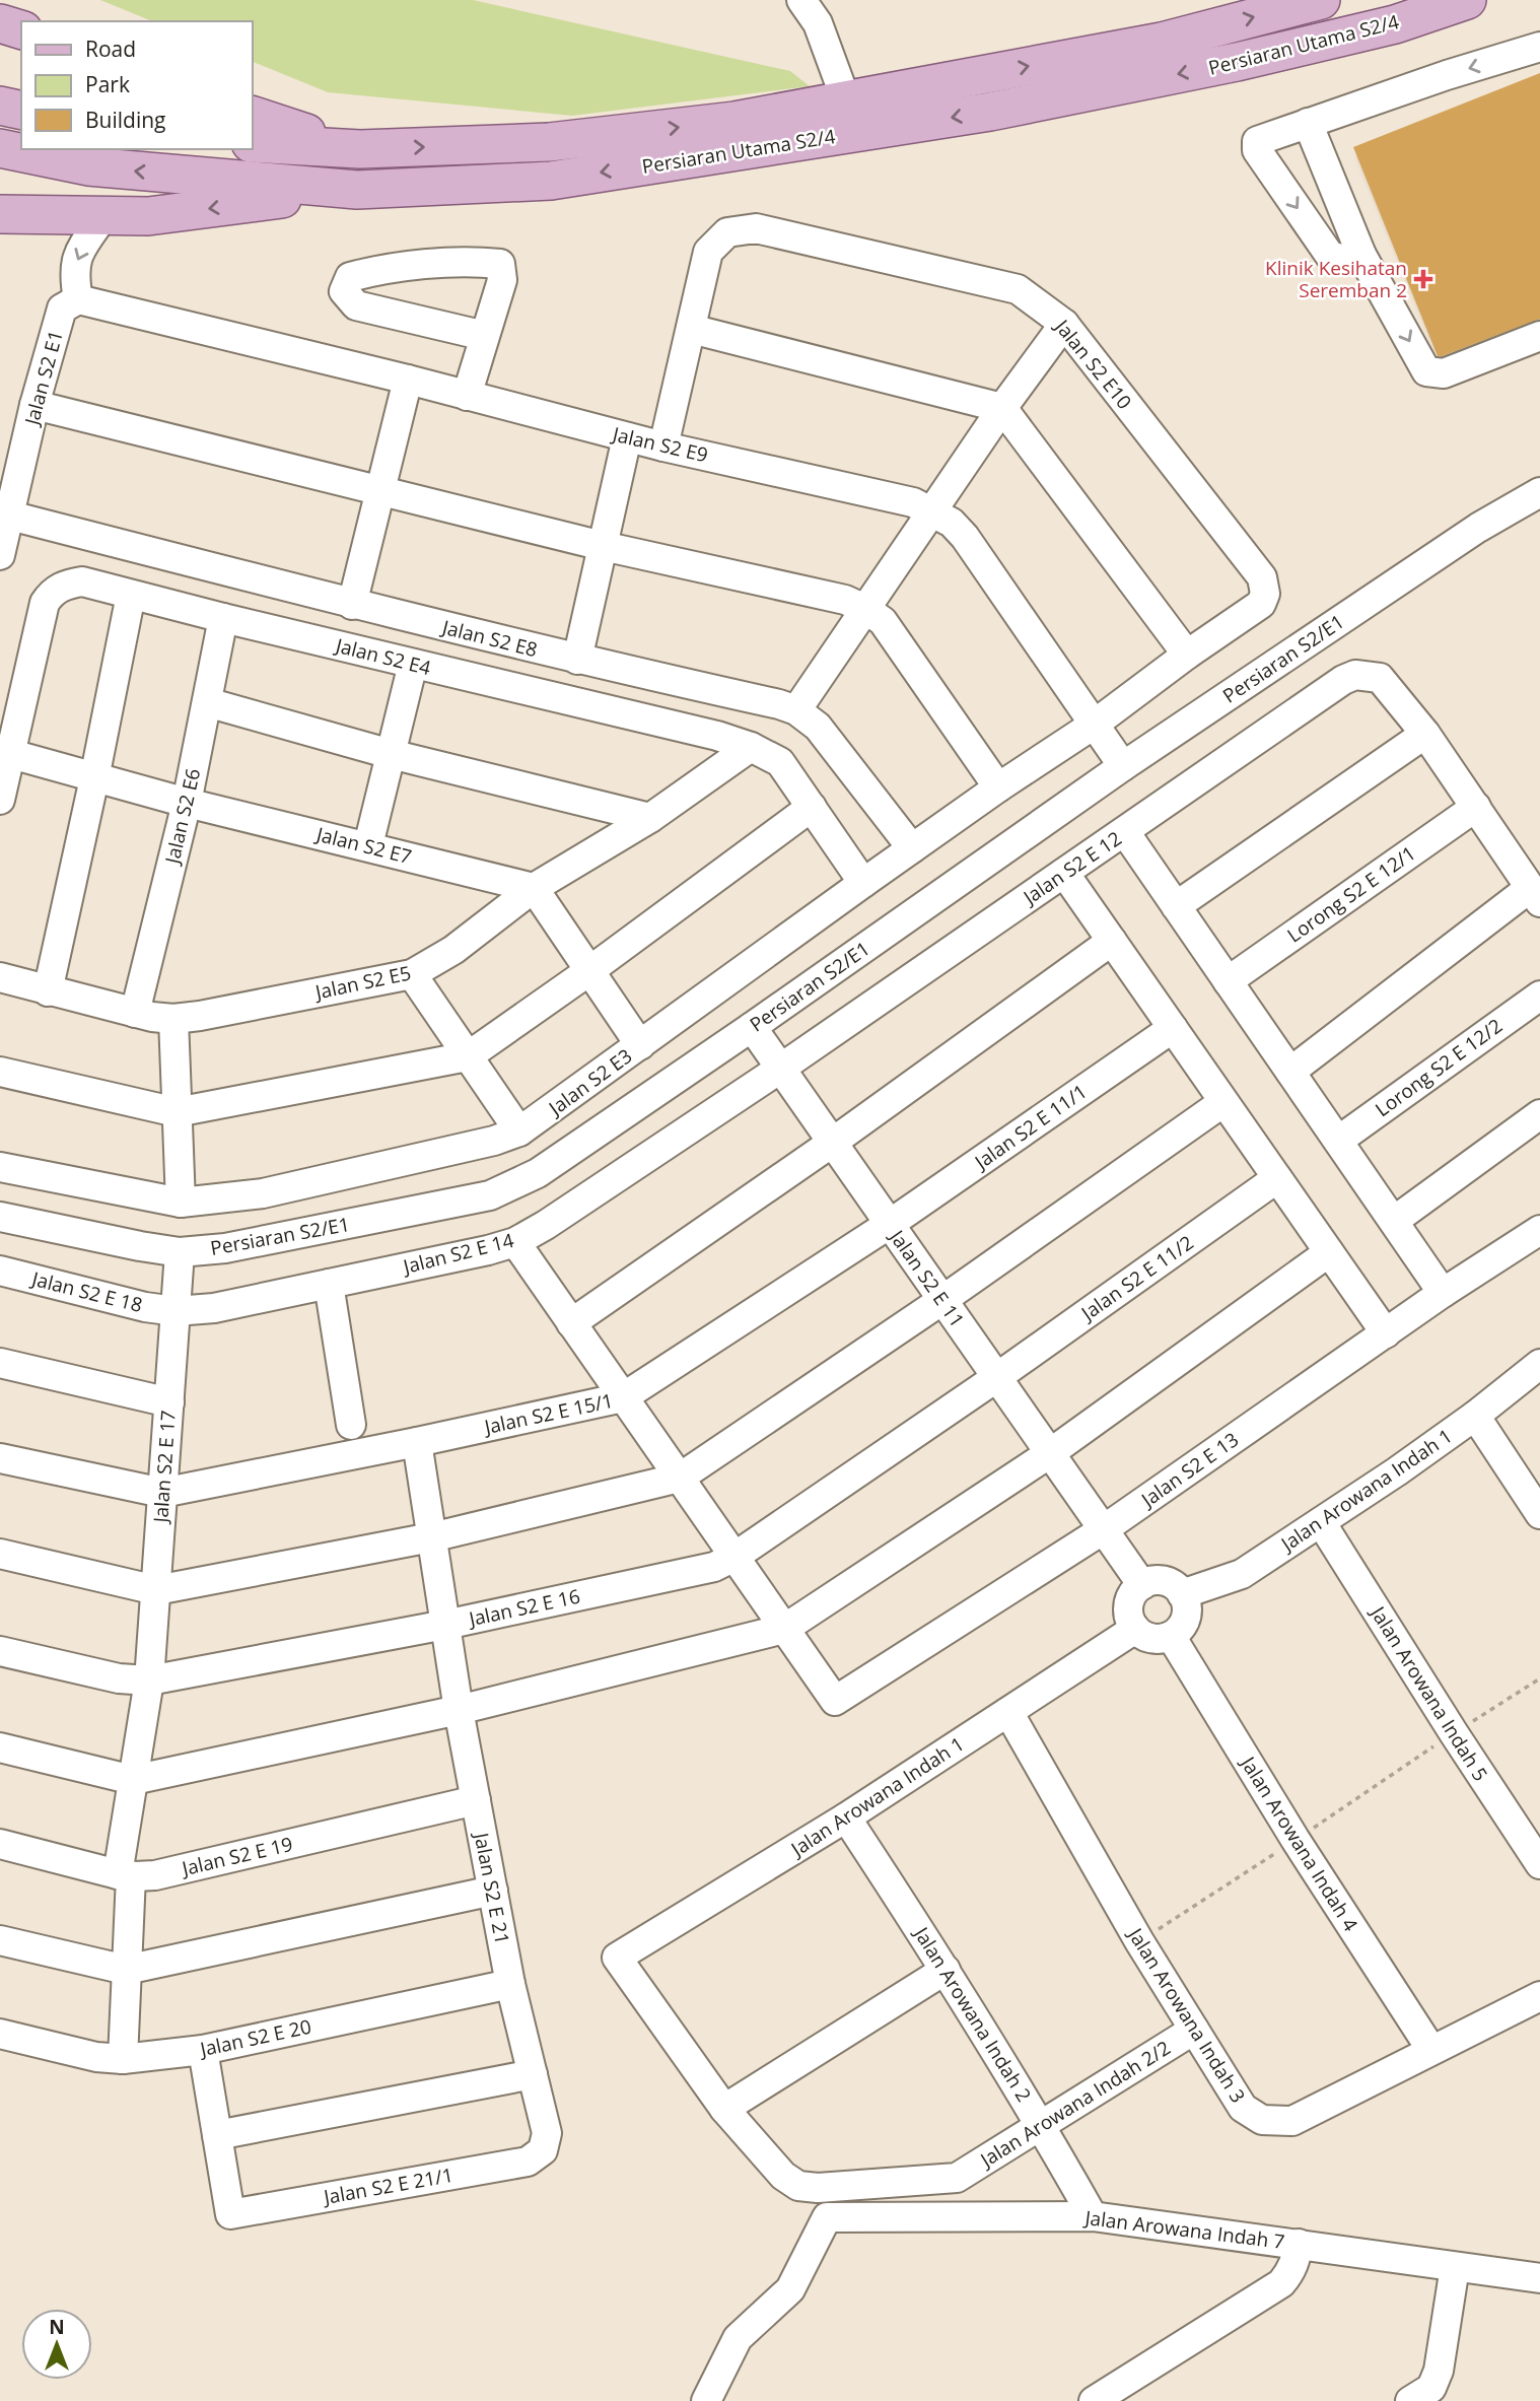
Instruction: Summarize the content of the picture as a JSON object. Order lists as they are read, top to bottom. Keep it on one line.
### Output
{"streets":{"main road":["Persiaran Utama S2/4"],"street":["Jalan S2 E10","Jalan S2 E1","Jalan S2 E9","Jalan S2 E8","Jalan S2 E4","Persiaran S2/E1","Jalan S2 E6","Jalan S2 E7","Jalan S2 E 12","Lorong S2 E 12/1","Jalan S2 E5","Lorong S2 E 12/2","Jalan S2 E3","Jalan S2 E 11/1","Jalan S2 E 14","Jalan S2 E 11/2","Jalan S2 E 11","Jalan S2 E 18","Jalan S2 E 15/1","Jalan S2 E 17","Jalan S2 E 13","Jalan Arowana Indah 1","Jalan S2 E 16","Jalan Arowana Indah 5","Jalan Arowana Indah 4","Jalan S2 E 19","Jalan S2 E 21","Jalan Arowana Indah 2","Jalan Arowana Indah 3","Jalan S2 E 20","Jalan Arowana Indah 2/2","Jalan S2 E 21/1","Jalan Arowana Indah 7"]},"crossings":[["Jalan S2 E10","Jalan S2 E9"],["Jalan S2 E10","Jalan S2 E3"],["Jalan S2 E1","Jalan S2 E9"],["Jalan S2 E1","Jalan S2 E8"],["Jalan S2 E9","Persiaran S2/E1"],["Jalan S2 E9","Jalan S2 E3"],["Jalan S2 E8","Jalan S2 E3"],["Jalan S2 E4","Jalan S2 E6"],["Jalan S2 E4","Jalan S2 E7"],["Jalan S2 E4","Jalan S2 E5"],["Jalan S2 E4","Jalan S2 E3"],["Persiaran S2/E1","Jalan S2 E 11"],["Persiaran S2/E1","Jalan S2 E 17"],["Jalan S2 E6","Jalan S2 E7"],["Jalan S2 E6","Jalan S2 E5"],["Jalan S2 E7","Jalan S2 E5"],["Jalan S2 E 12","Jalan S2 E 14"],["Jalan S2 E 12","Jalan S2 E 11"],["Jalan S2 E 11/1","Jalan S2 E 11"],["Jalan S2 E 11/1","Jalan S2 E 15/1"],["Jalan S2 E 14","Jalan S2 E 11"],["Jalan S2 E 14","Jalan S2 E 18"],["Jalan S2 E 14","Jalan S2 E 17"],["Jalan S2 E 11/2","Jalan S2 E 11"],["Jalan S2 E 11/2","Jalan S2 E 16"],["Jalan S2 E 11","Jalan S2 E 15/1"],["Jalan S2 E 11","Jalan S2 E 13"],["Jalan S2 E 11","Jalan Arowana Indah 1"],["Jalan S2 E 11","Jalan S2 E 16"],["Jalan S2 E 11","Jalan Arowana Indah 4"],["Jalan S2 E 18","Jalan S2 E 17"],["Jalan S2 E 15/1","Jalan S2 E 17"],["Jalan S2 E 15/1","Jalan S2 E 21"],["Jalan S2 E 17","Jalan S2 E 16"],["Jalan S2 E 17","Jalan S2 E 19"],["Jalan S2 E 17","Jalan S2 E 20"],["Jalan Arowana Indah 1","Jalan Arowana Indah 5"],["Jalan Arowana Indah 1","Jalan Arowana Indah 4"],["Jalan Arowana Indah 1","Jalan Arowana Indah 2"],["Jalan Arowana Indah 1","Jalan Arowana Indah 3"],["Jalan Arowana Indah 1","Jalan Arowana Indah 2/2"],["Jalan S2 E 16","Jalan S2 E 21"],["Jalan Arowana Indah 4","Jalan Arowana Indah 3"],["Jalan S2 E 19","Jalan S2 E 21"],["Jalan S2 E 21","Jalan S2 E 20"],["Jalan S2 E 21","Jalan S2 E 21/1"],["Jalan Arowana Indah 2","Jalan Arowana Indah 2/2"],["Jalan Arowana Indah 2","Jalan Arowana Indah 7"],["Jalan Arowana Indah 3","Jalan Arowana Indah 2/2"]],"places":{"health":["Klinik Kesihatan Seremban 2"]},"legend":["Road","Park","Building"],"north":"top"}
